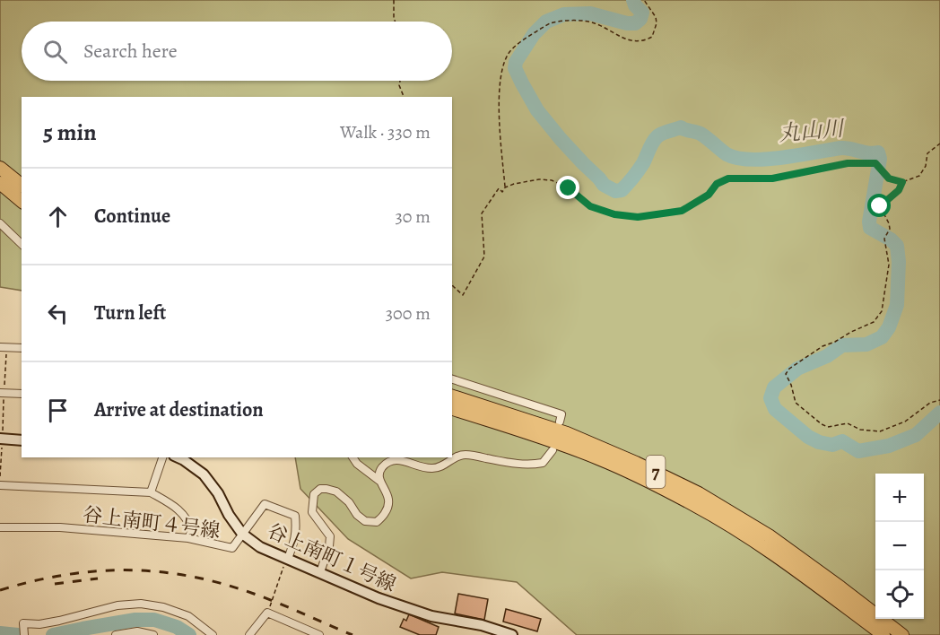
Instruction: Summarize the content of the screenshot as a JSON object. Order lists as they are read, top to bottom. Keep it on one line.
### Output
{"streets":{"highway":["7"],"street":["谷上南町４号線","谷上南町１号線"]},"crossings":[["谷上南町４号線","谷上南町１号線"]],"water":["丸山川"],"page":{"search":"Search here","heading":["5 min","Walk · 330 m"],"list":[["Continue","30 m"],["Turn left","300 m"],"Arrive at destination"],"map_buttons":["+","−"]}}
